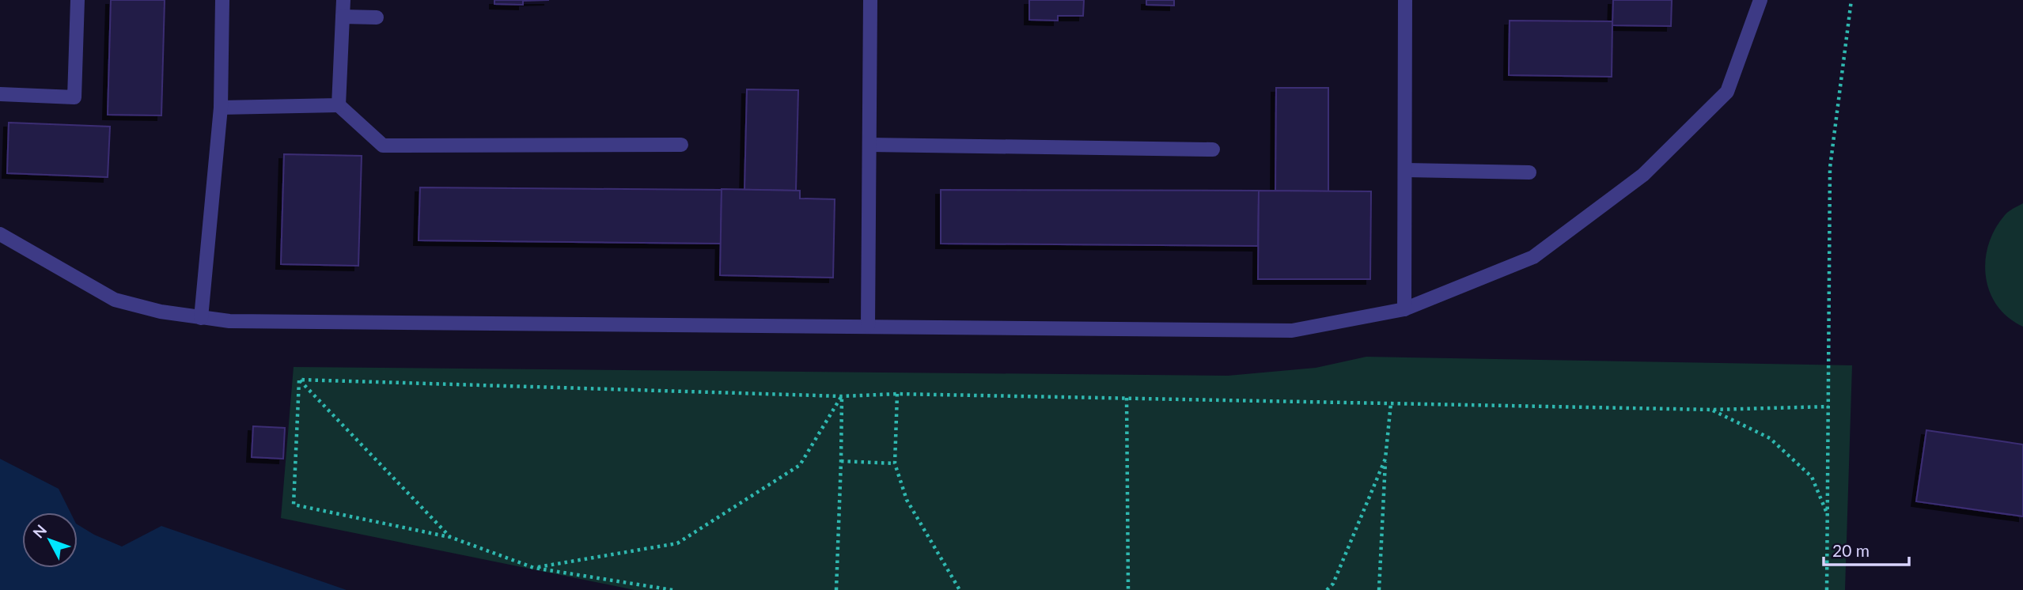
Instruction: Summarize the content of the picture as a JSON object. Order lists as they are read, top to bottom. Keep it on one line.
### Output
{"scale_bar":"20 m","north":"top left"}
